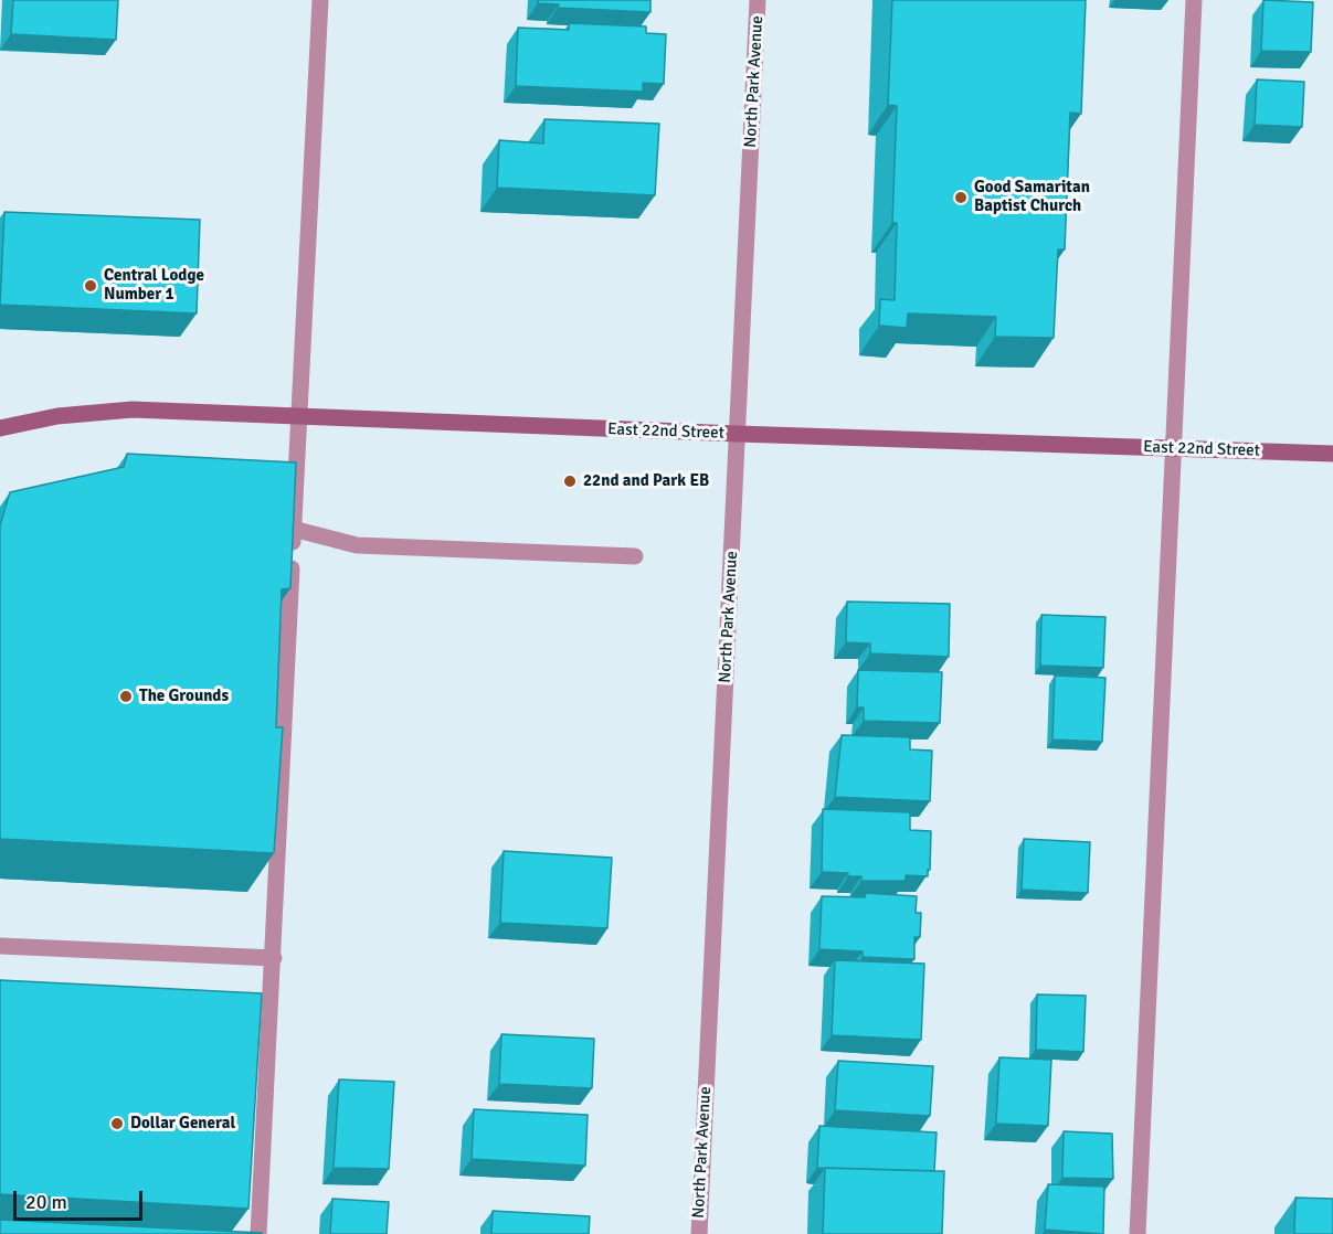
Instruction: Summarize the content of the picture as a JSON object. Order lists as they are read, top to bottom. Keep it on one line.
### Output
{"streets":{"main road":["East 22nd Street"],"street":["North Park Avenue"]},"crossings":[["North Park Avenue","East 22nd Street"]],"places":["Good Samaritan Baptist Church","Central Lodge Number 1","22nd and Park EB","The Grounds","Dollar General"],"scale_bar":"20 m"}
